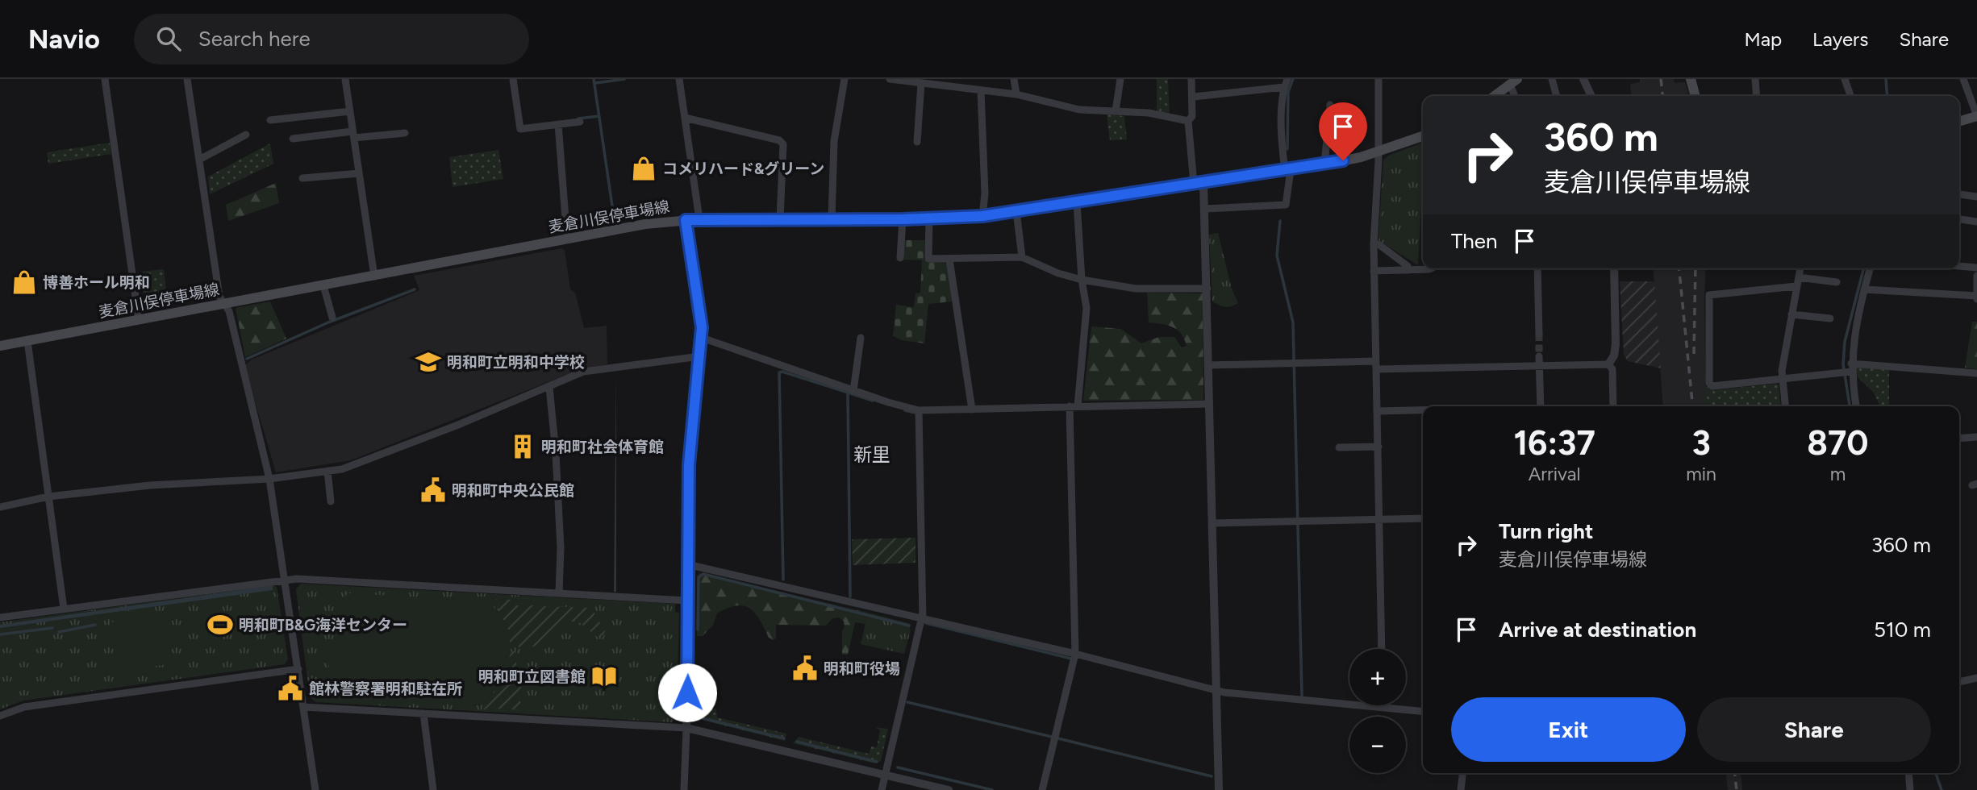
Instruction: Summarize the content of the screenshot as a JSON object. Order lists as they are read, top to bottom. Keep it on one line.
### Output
{"streets":{"main road":["麦倉川俣停車場線"]},"districts":["新里"],"places":{"shop":["コメリハード&グリーン","博善ホール明和"],"school or university":["明和町立明和中学校"],"building":["明和町社会体育館"],"public building":["明和町中央公民館","明和町役場","館林警察署明和駐在所"],"sports":["明和町B&G海洋センター"],"library":["明和町立図書館"]},"page":{"header":"Navio","search":"Search here","nav":["Map","Layers","Share"],"turn":["360 m","麦倉川俣停車場線"],"then":"Then","eta":["16:37","Arrival","3","min","870","m"],"list":[{"name":"Turn right","note":"麦倉川俣停車場線","value":"360 m"},{"name":"Arrive at destination","value":"510 m"}],"map_buttons":["+","−"],"buttons":["Exit","Share"]}}
